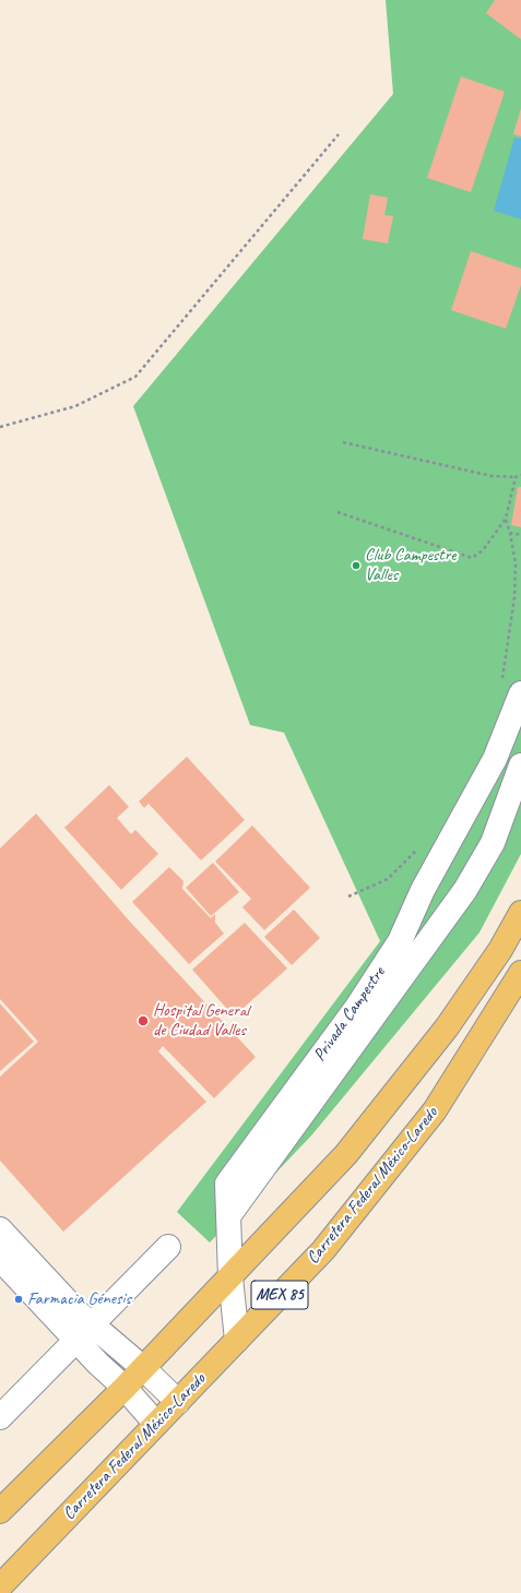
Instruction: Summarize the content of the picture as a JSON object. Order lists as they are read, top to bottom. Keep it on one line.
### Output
{"streets":{"main road":["Carretera Federal México-Laredo","MEX 85"],"street":["Privada Campestre"]},"crossings":[["Privada Campestre","Carretera Federal México-Laredo"],["Privada Campestre","MEX 85"]],"places":["Club Campestre Valles","Hospital General de Ciudad Valles","Farmacia Génesis"]}
